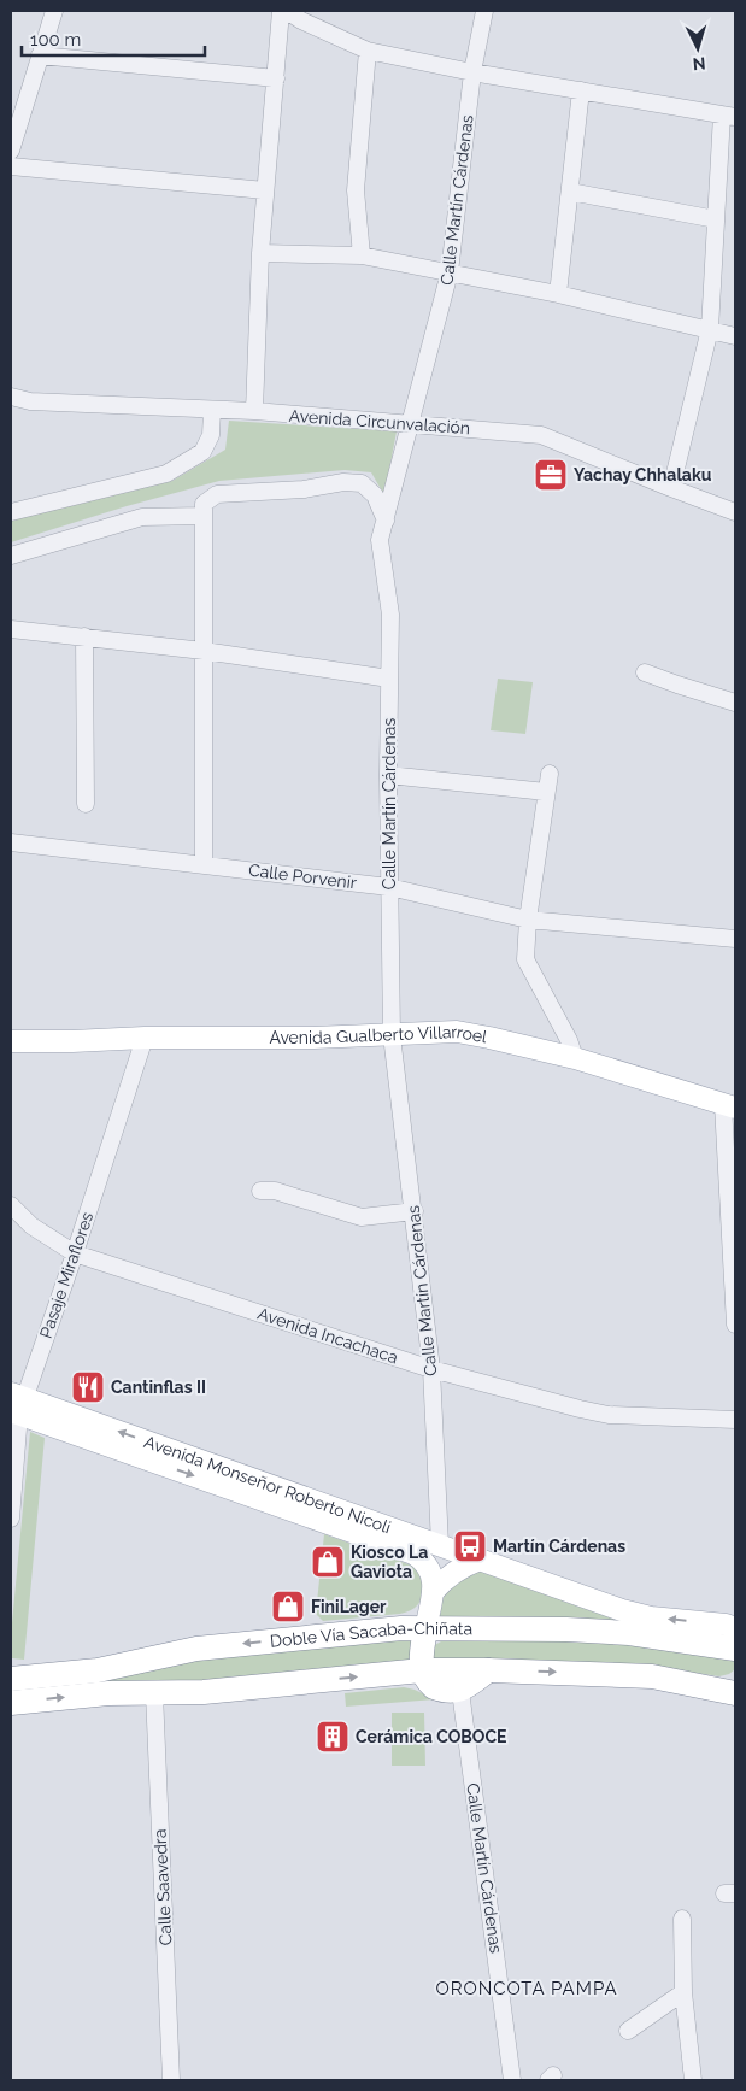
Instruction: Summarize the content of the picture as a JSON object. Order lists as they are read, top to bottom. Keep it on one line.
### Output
{"streets":{"highway":["Doble Vía Sacaba-Chiñata"],"main road":["Avenida Gualberto Villarroel","Avenida Monseñor Roberto Nicoli"],"street":["Calle Martín Cárdenas","Avenida Circunvalación","Calle Porvenir","Pasaje Miraflores","Avenida Incachaca","Calle Saavedra"]},"crossings":[["Calle Martín Cárdenas","Avenida Circunvalación"],["Calle Martín Cárdenas","Calle Porvenir"],["Calle Martín Cárdenas","Avenida Gualberto Villarroel"],["Calle Martín Cárdenas","Avenida Incachaca"],["Calle Martín Cárdenas","Avenida Monseñor Roberto Nicoli"],["Avenida Gualberto Villarroel","Pasaje Miraflores"],["Pasaje Miraflores","Avenida Incachaca"],["Pasaje Miraflores","Avenida Monseñor Roberto Nicoli"]],"districts":["ORONCOTA PAMPA"],"places":{"office":["Yachay Chhalaku"],"restaurant":["Cantinflas II"],"bus stop":["Martín Cárdenas"],"shop":["Kiosco La Gaviota","FiniLager"],"building":["Cerámica COBOCE"]},"scale_bar":"100 m","north":"bottom"}
